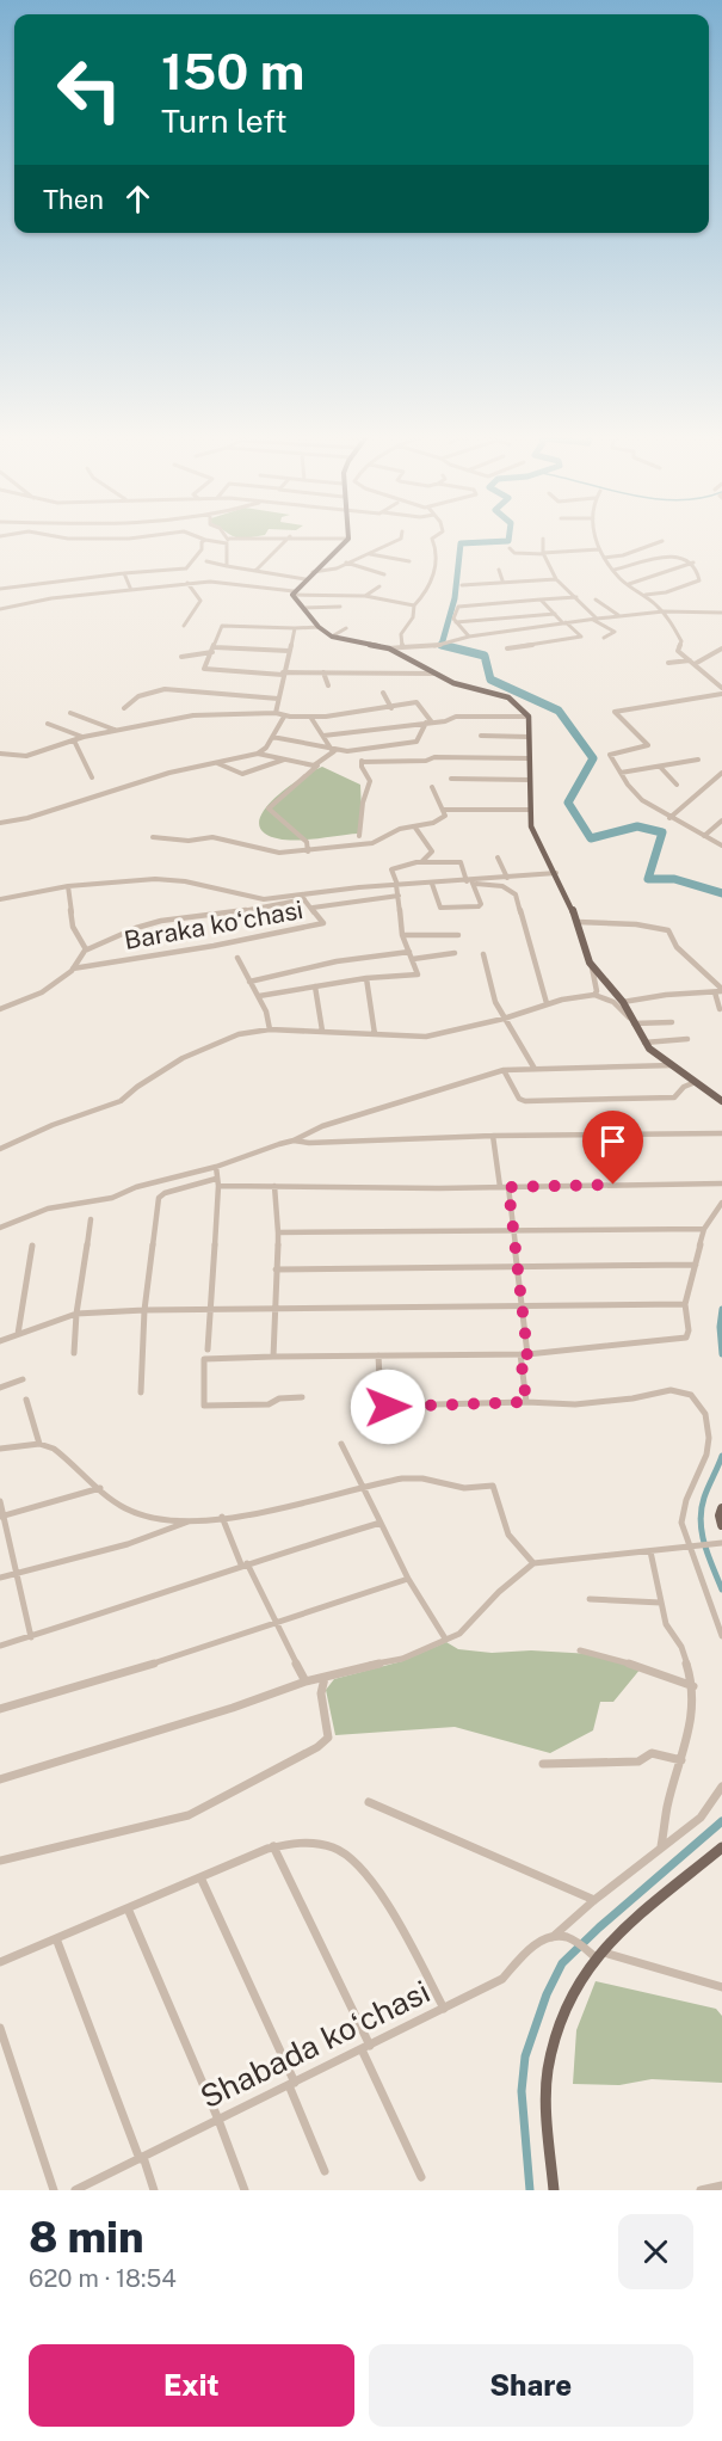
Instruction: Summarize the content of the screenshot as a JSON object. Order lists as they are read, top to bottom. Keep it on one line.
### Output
{"streets":{"street":["Baraka koʻchasi","Shabada koʻchasi"]},"page":{"turn":["150 m","Turn left"],"then":"Then","heading":["8 min","620 m · 18:54"],"buttons":["Exit","Share"]}}
